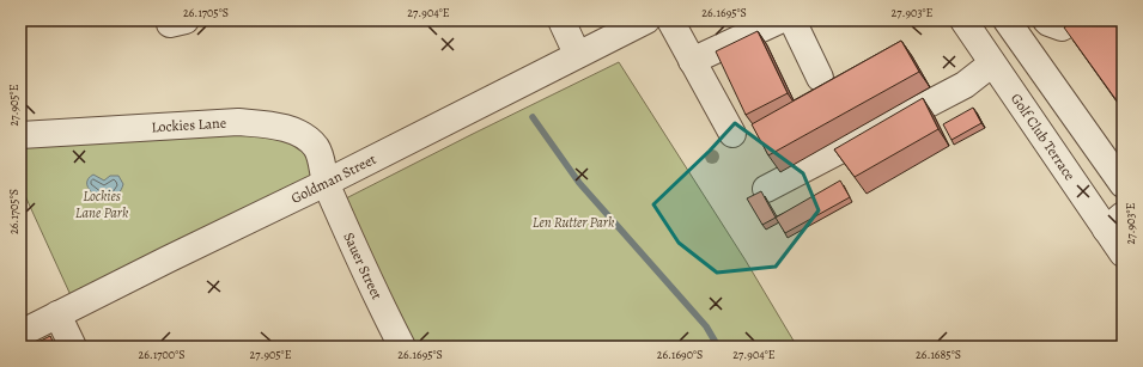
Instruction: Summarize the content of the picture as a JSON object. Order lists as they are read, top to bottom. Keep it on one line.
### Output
{"streets":{"street":["Lockies Lane","Golf Club Terrace","Goldman Street","Sauer Street"]},"crossings":[["Lockies Lane","Goldman Street"],["Lockies Lane","Sauer Street"],["Goldman Street","Sauer Street"]],"parks":["Lockies Lane Park","Len Rutter Park"],"coordinates":["26.1705°S","27.904°E","26.1695°S","27.903°E","27.905°E","26.1700°S","26.1690°S","26.1685°S"]}
